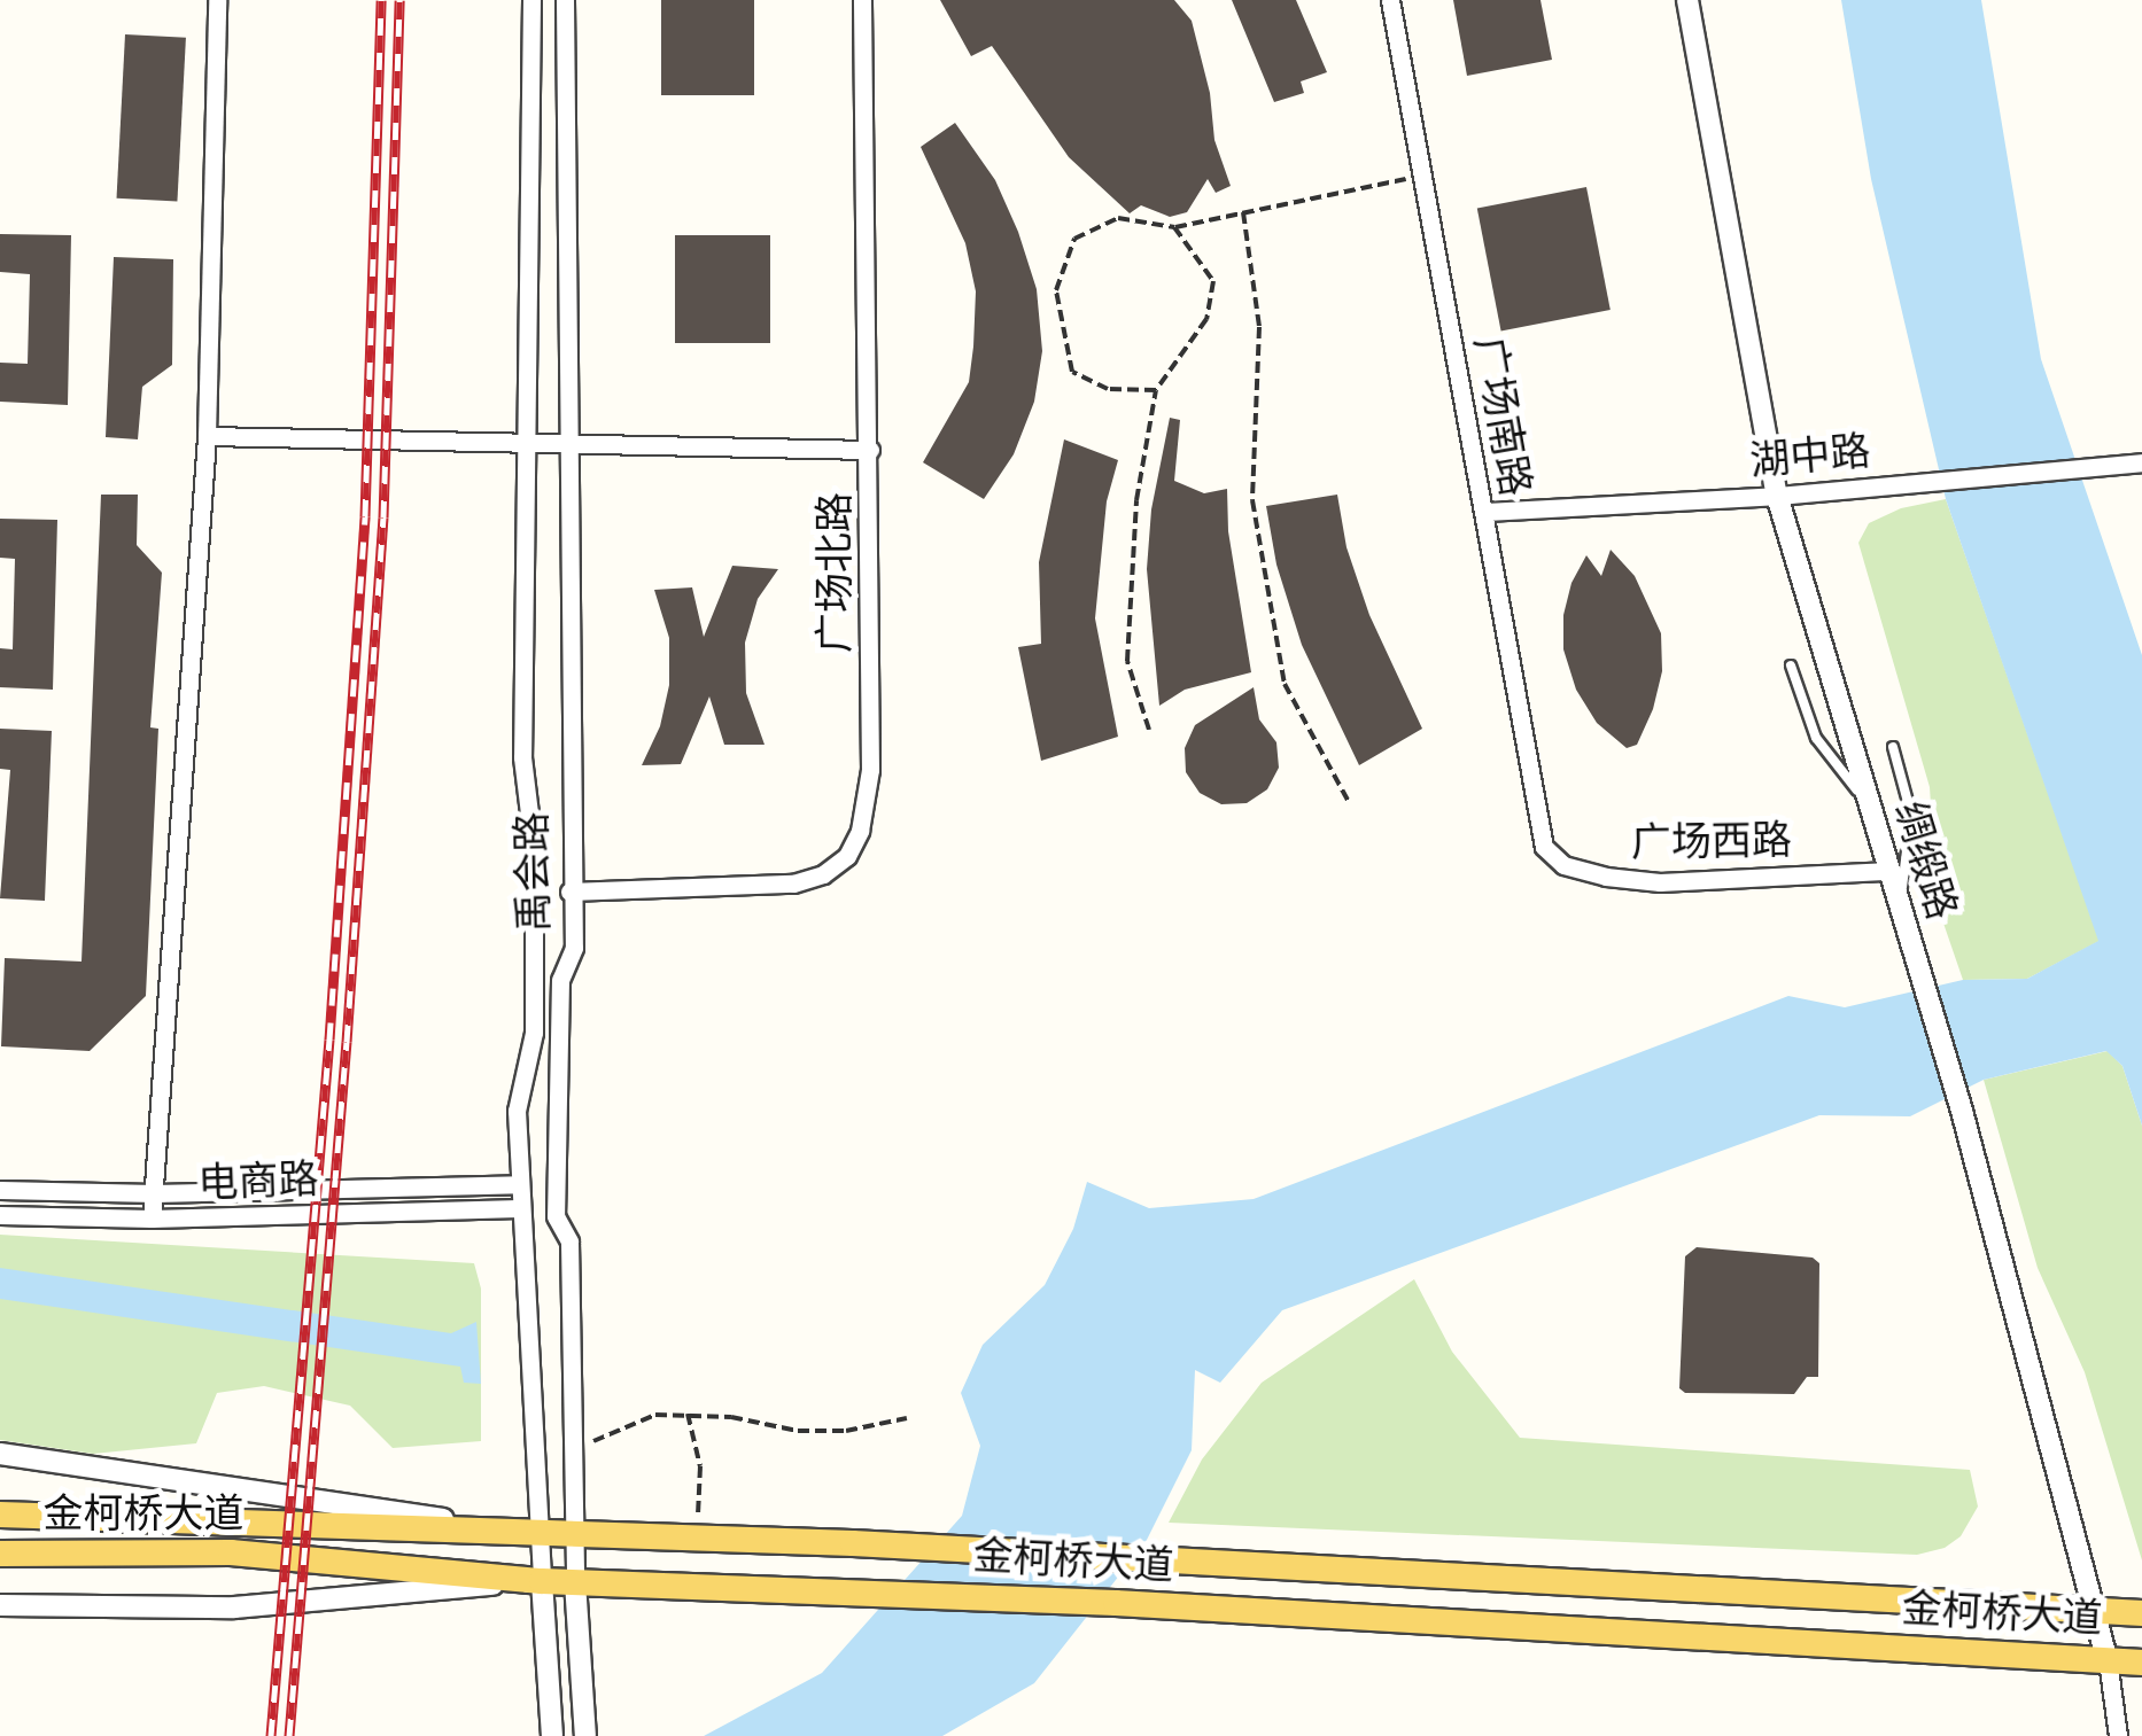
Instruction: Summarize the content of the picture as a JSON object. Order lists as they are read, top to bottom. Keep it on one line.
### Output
{"streets":{"main road":["金柯桥大道"],"street":["广场南路","湖中路","广场北路","广场西路","绸缎路","禹会路","电商路"]},"crossings":[["广场南路","湖中路"],["广场南路","广场西路"],["湖中路","绸缎路"],["广场北路","禹会路"],["广场西路","绸缎路"],["绸缎路","金柯桥大道"],["禹会路","电商路"],["禹会路","金柯桥大道"]]}
